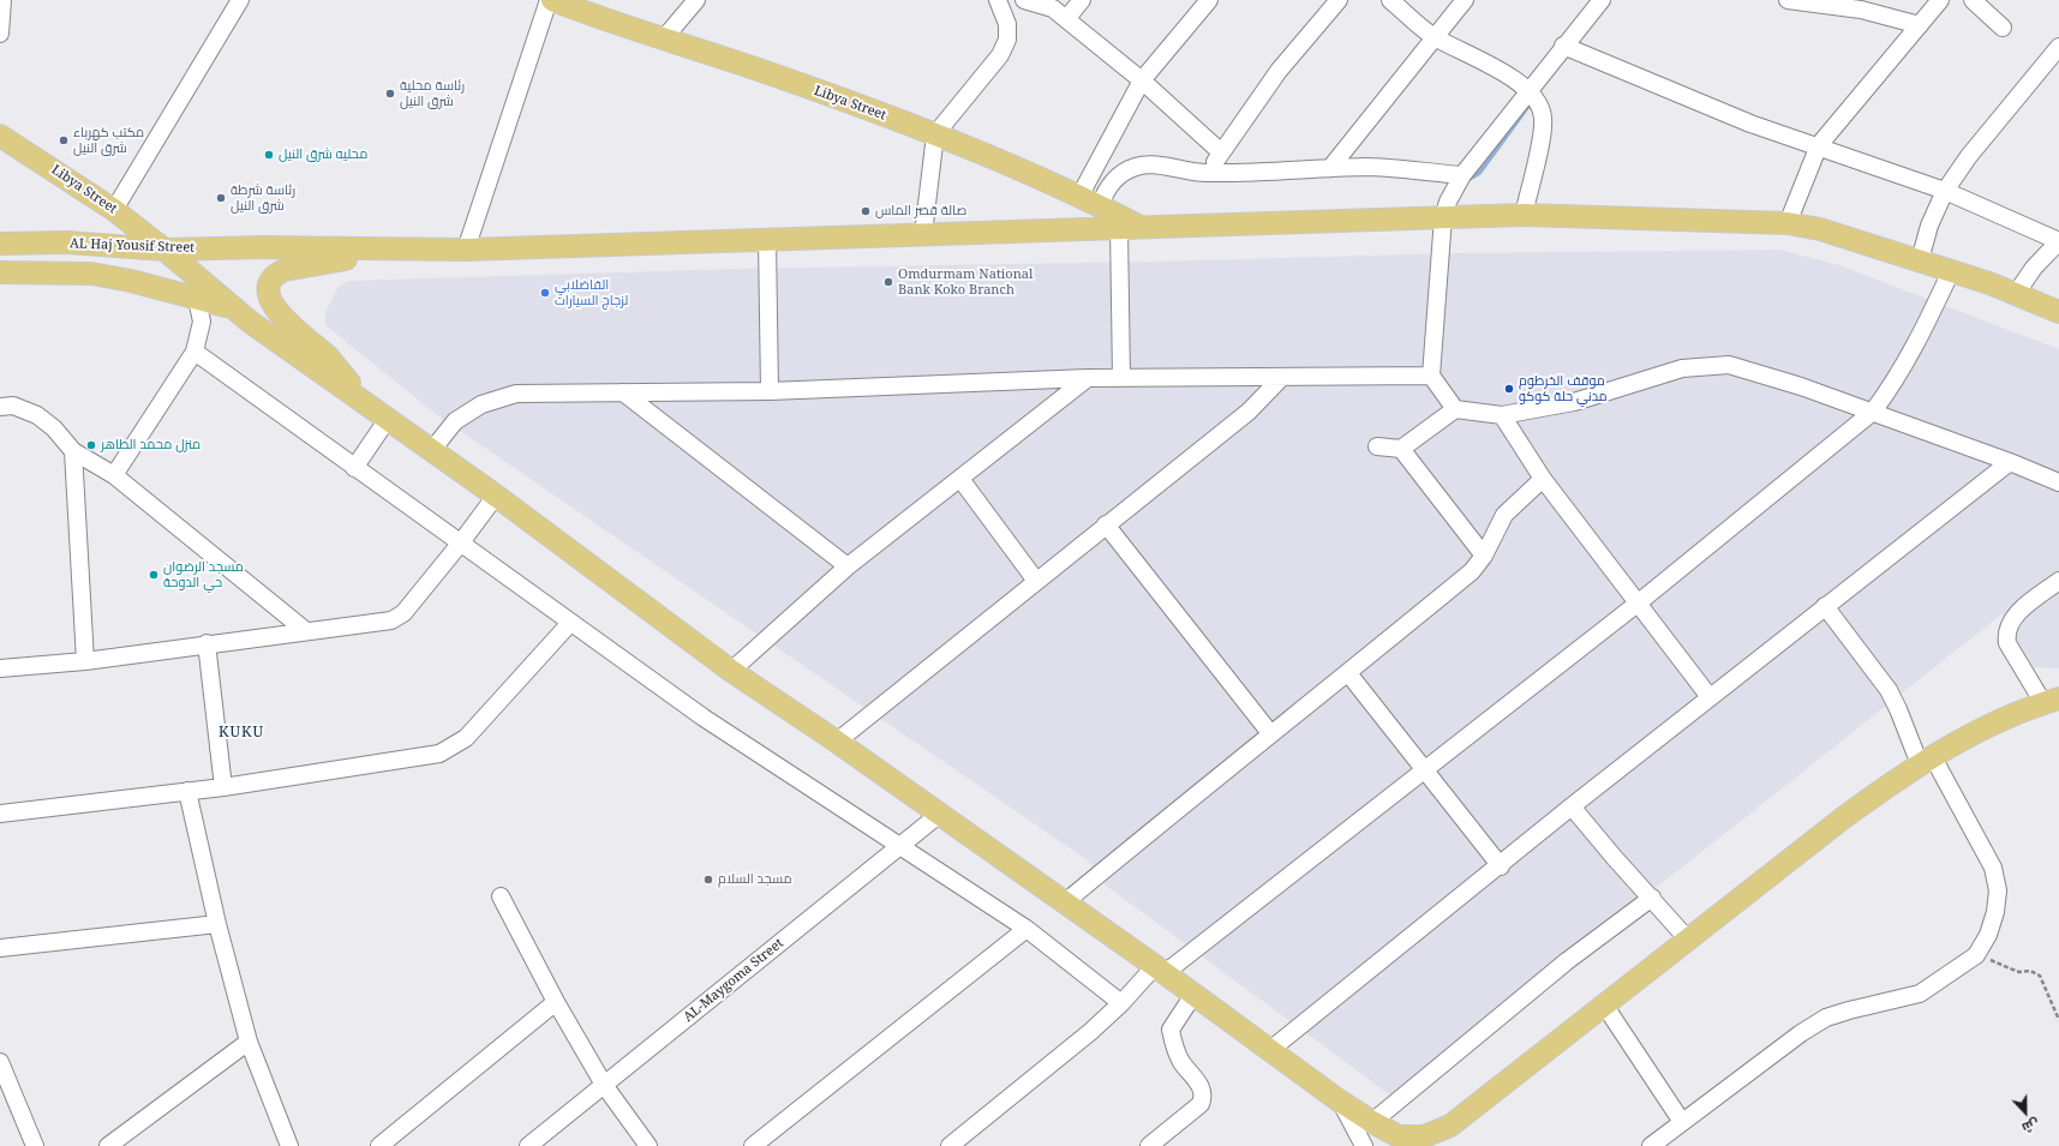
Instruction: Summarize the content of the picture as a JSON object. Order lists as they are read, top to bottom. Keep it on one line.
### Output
{"streets":{"main road":["Libya Street","AL Haj Yousif Street"],"street":["AL-Maygoma Street"]},"crossings":[["Libya Street","AL Haj Yousif Street"],["Libya Street","AL-Maygoma Street"]],"districts":["KUKU"],"places":["رئاسة محلية شرق النيل","مكتب كهرباء شرق النيل","محليه شرق النيل","رئاسة شرطة شرق النيل","صالة قصر الماس","Omdurmam National Bank Koko Branch","الفاضلابي لزجاج السيارات","موقف الخرطوم مدني حلة كوكو","منزل محمد الطاهر","مسجد الرضوان حي الدوحة","مسجد السلام"],"north":"bottom"}
